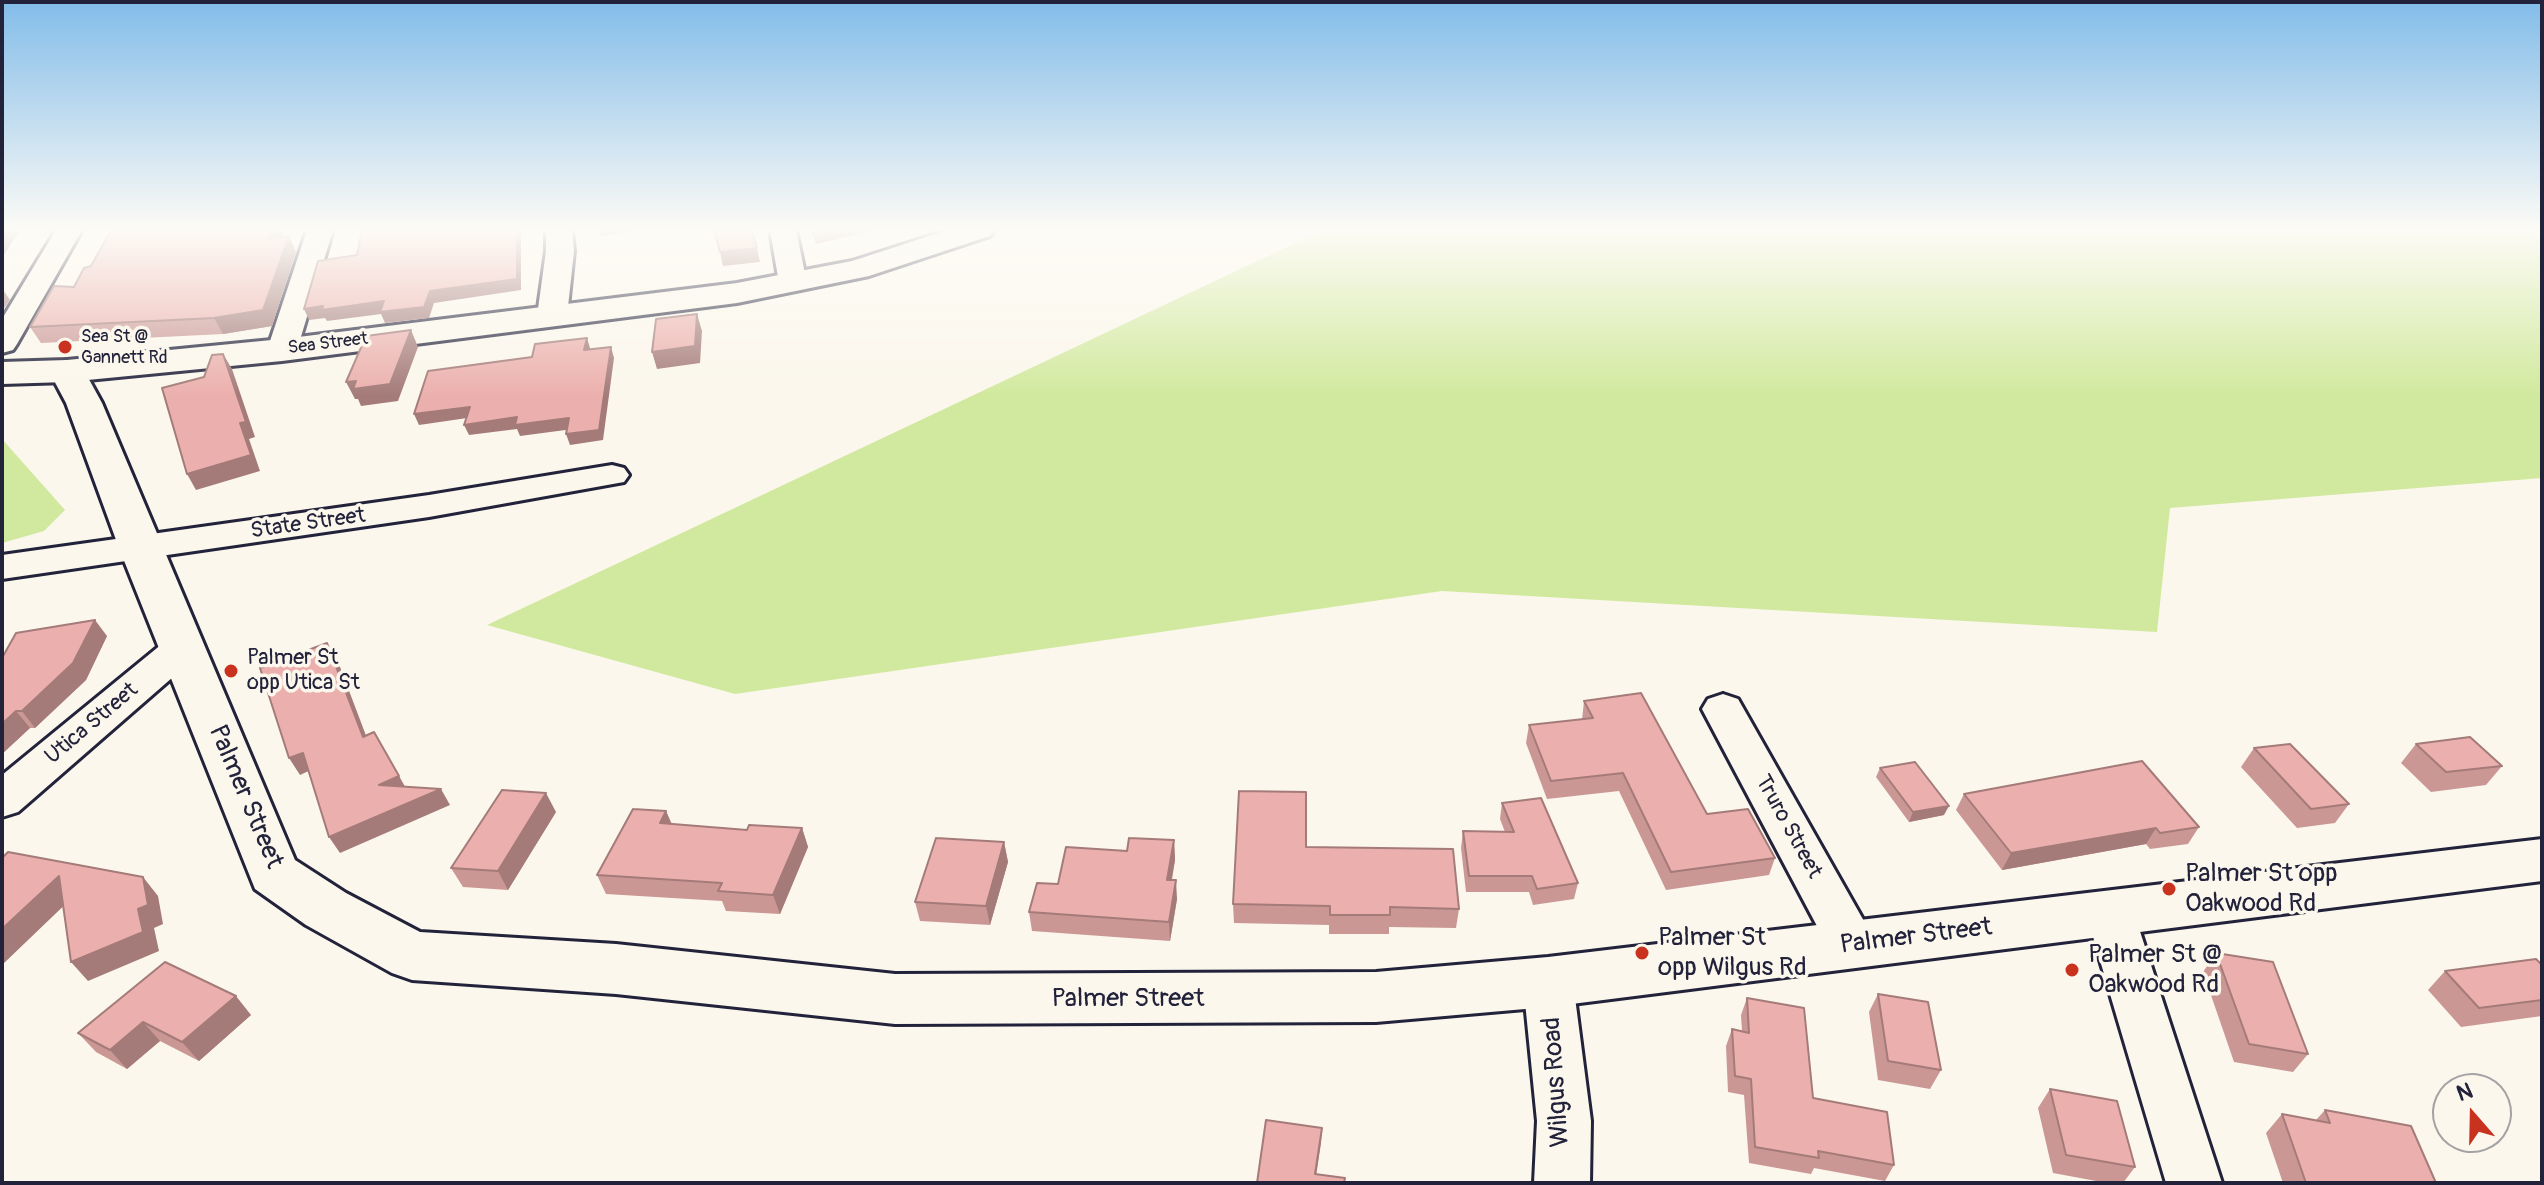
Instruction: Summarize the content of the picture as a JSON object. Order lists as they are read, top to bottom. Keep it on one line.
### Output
{"streets":{"street":["Sea Street","State Street","Utica Street","Palmer Street","Truro Street","Wilgus Road"]},"crossings":[["Sea Street","Palmer Street"],["State Street","Palmer Street"],["Utica Street","Palmer Street"],["Palmer Street","Truro Street"],["Palmer Street","Wilgus Road"]],"places":["Sea St @ Gannett Rd","Palmer St opp Utica St","Palmer St opp Oakwood Rd","Palmer St opp Wilgus Rd","Palmer St @ Oakwood Rd"],"north":"top"}
